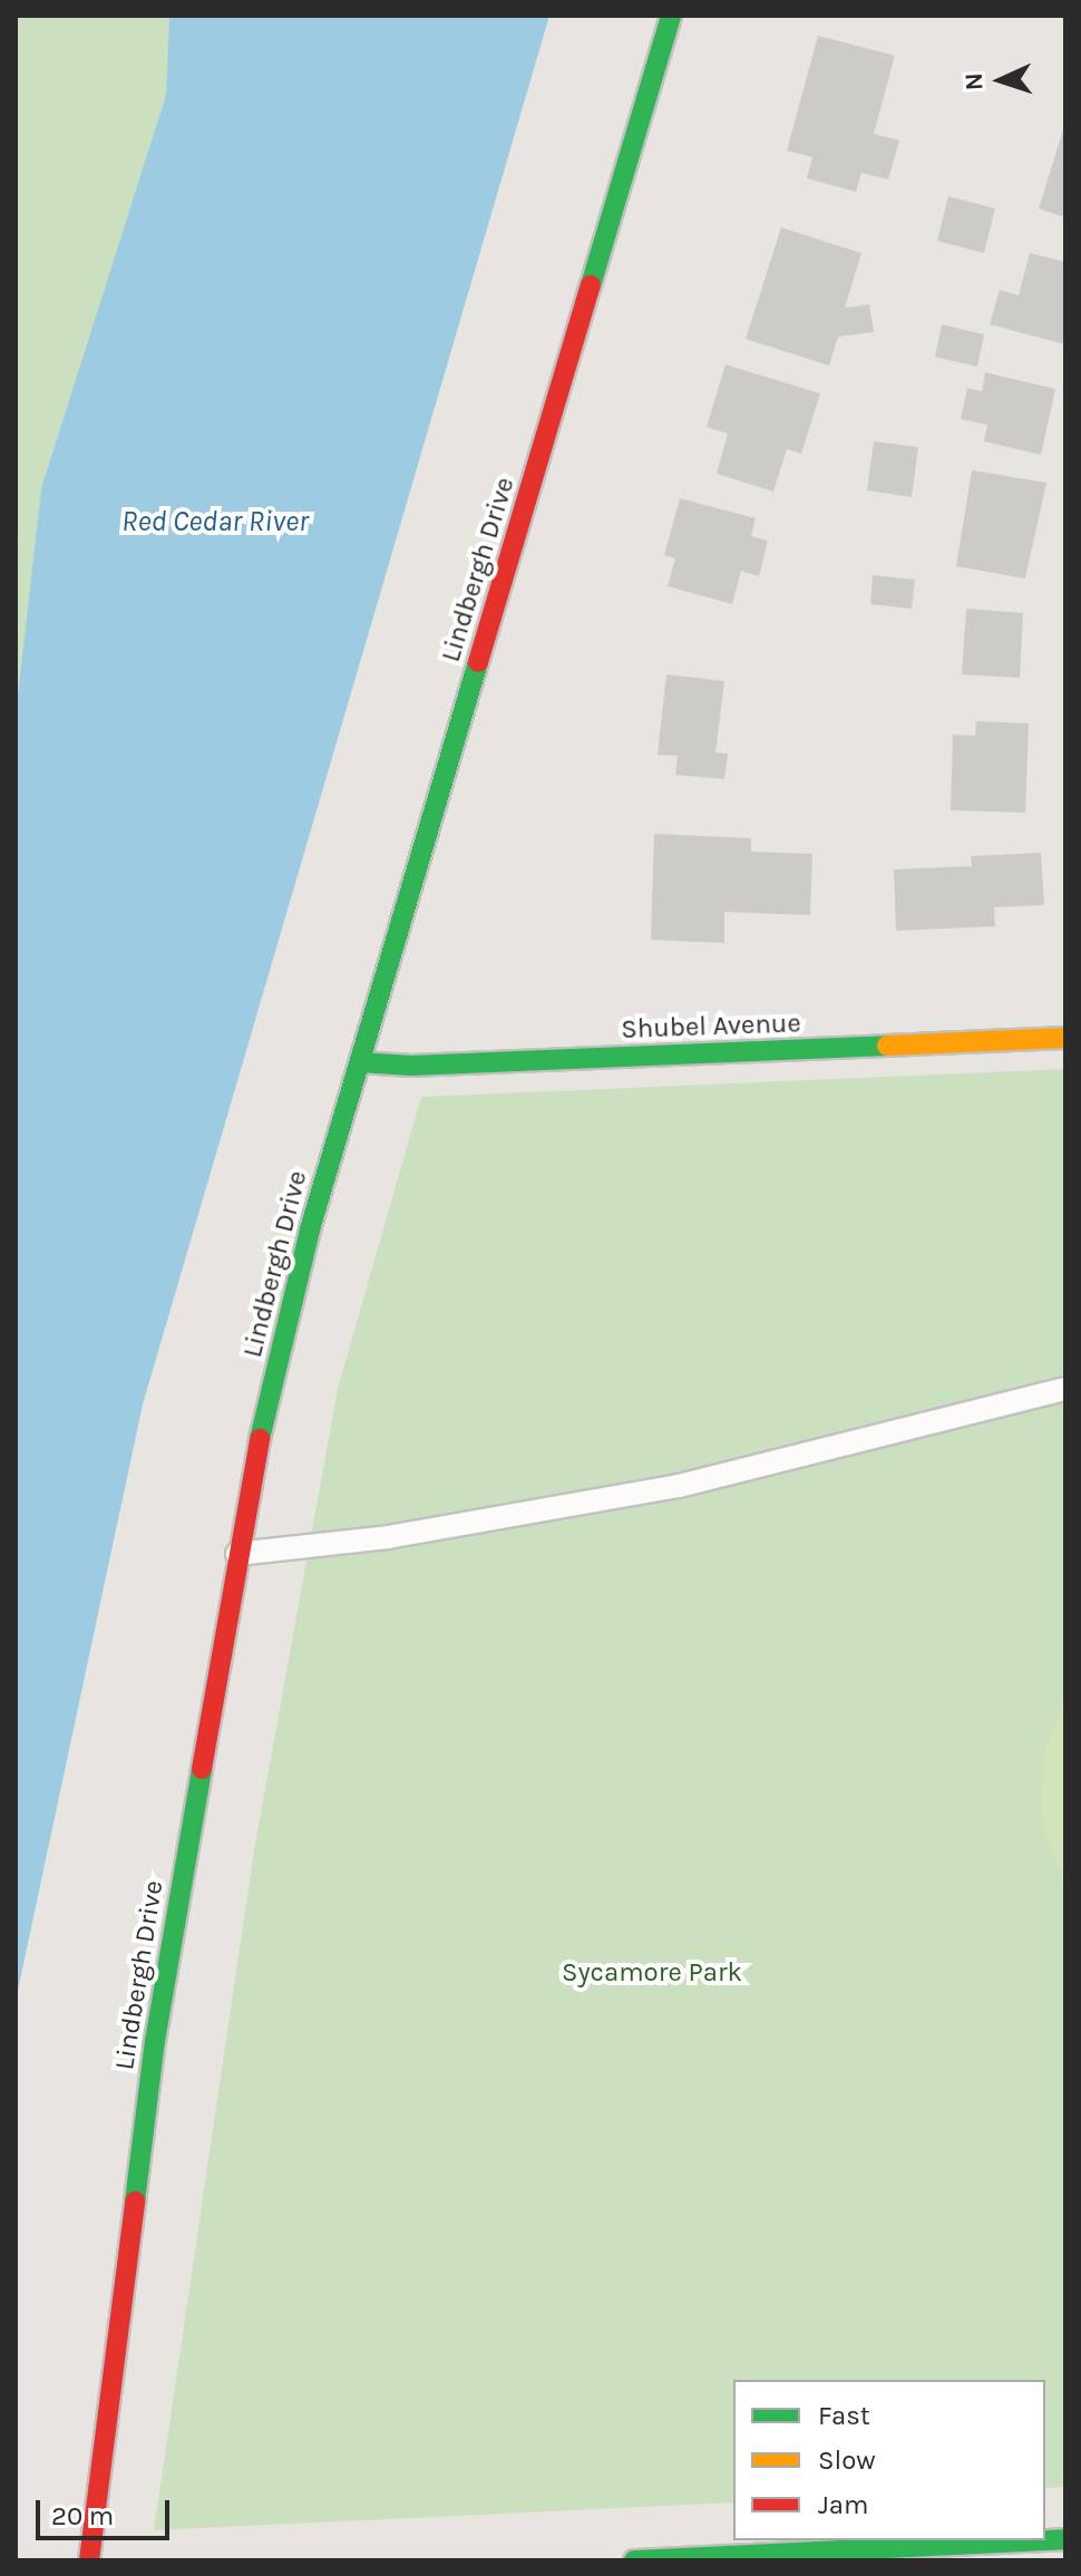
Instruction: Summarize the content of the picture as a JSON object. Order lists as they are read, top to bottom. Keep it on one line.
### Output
{"streets":{"street":["Lindbergh Drive","Shubel Avenue"]},"crossings":[["Lindbergh Drive","Shubel Avenue"]],"water":["Red Cedar River"],"parks":["Sycamore Park"],"legend":["Fast","Slow","Jam"],"scale_bar":"20 m","north":"left"}
